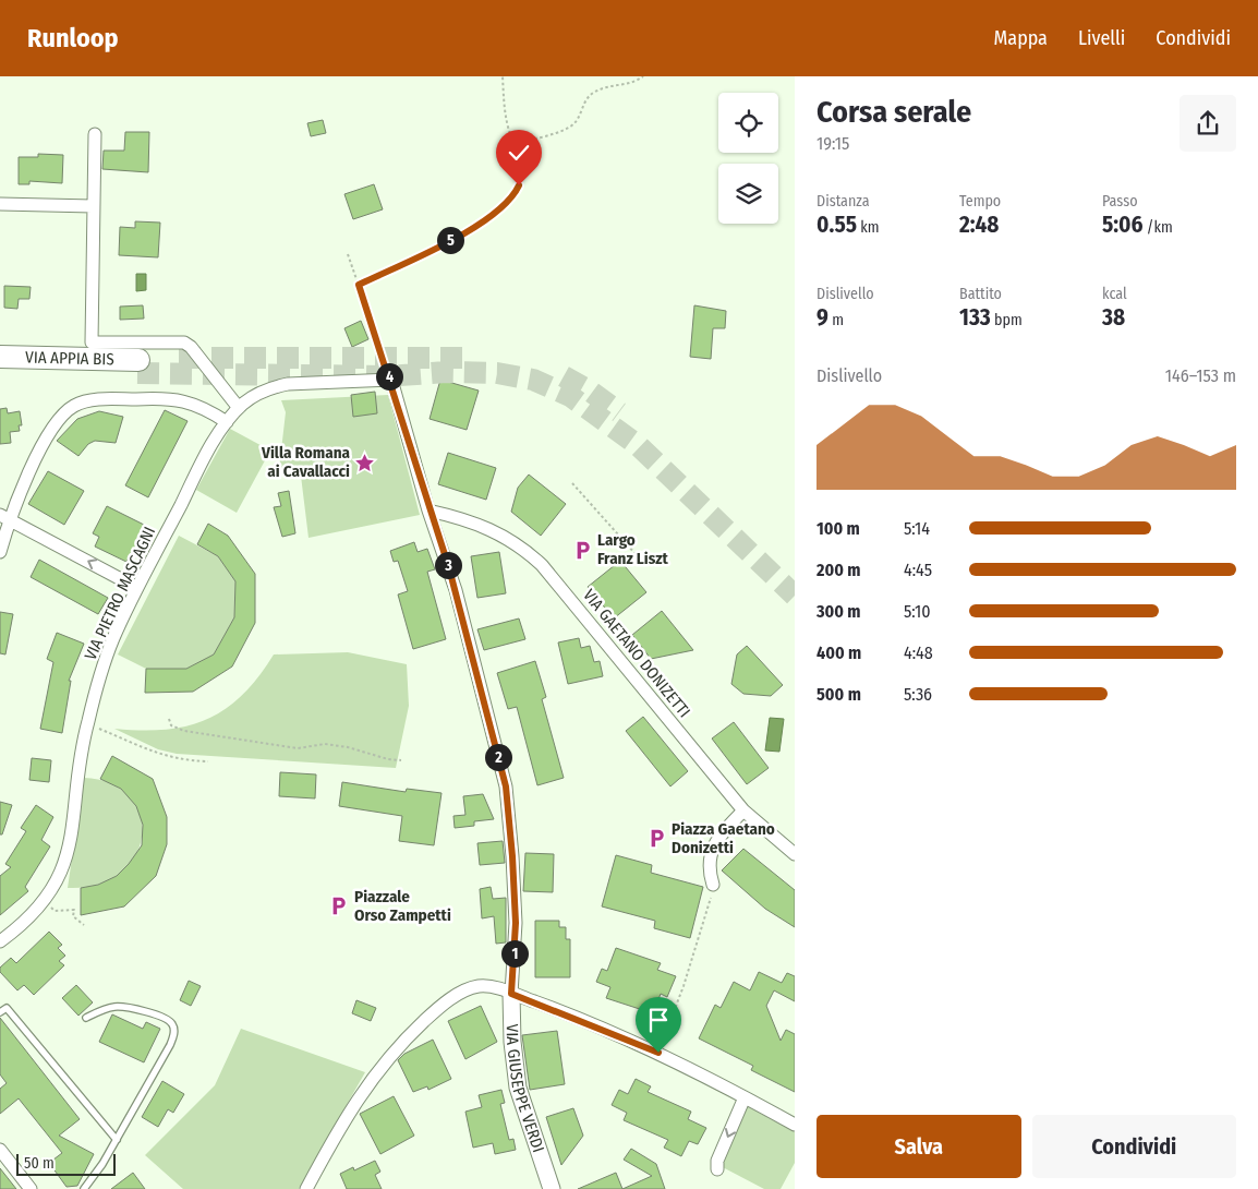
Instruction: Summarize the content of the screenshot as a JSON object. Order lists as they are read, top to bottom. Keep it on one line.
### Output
{"streets":{"highway":["VIA APPIA BIS"],"main road":["VIA GIUSEPPE VERDI"],"street":["VIA PIETRO MASCAGNI","VIA GAETANO DONIZETTI"]},"crossings":[["VIA PIETRO MASCAGNI","VIA GIUSEPPE VERDI"],["VIA GAETANO DONIZETTI","VIA GIUSEPPE VERDI"]],"places":{"place":["Villa Romana ai Cavallacci"],"parking":["Largo Franz Liszt","Piazza Gaetano Donizetti","Piazzale Orso Zampetti"]},"scale_bar":"50 m","page":{"header":"Runloop","nav":["Mappa","Livelli","Condividi"],"heading":["Corsa serale","19:15"],"stats":[["Distanza","0.55 km"],["Tempo","2:48"],["Passo","5:06 /km"],["Dislivello","9 m"],["Battito","133 bpm"],["kcal","38"]],"pins":["5","4","3","2","1"],"chart":["Dislivello","146–153 m"],"list":[{"name":"100 m","note":"5:14"},{"name":"200 m","note":"4:45"},{"name":"300 m","note":"5:10"},{"name":"400 m","note":"4:48"},{"name":"500 m","note":"5:36"}],"buttons":["Salva","Condividi"],"scale":"50 m"}}
